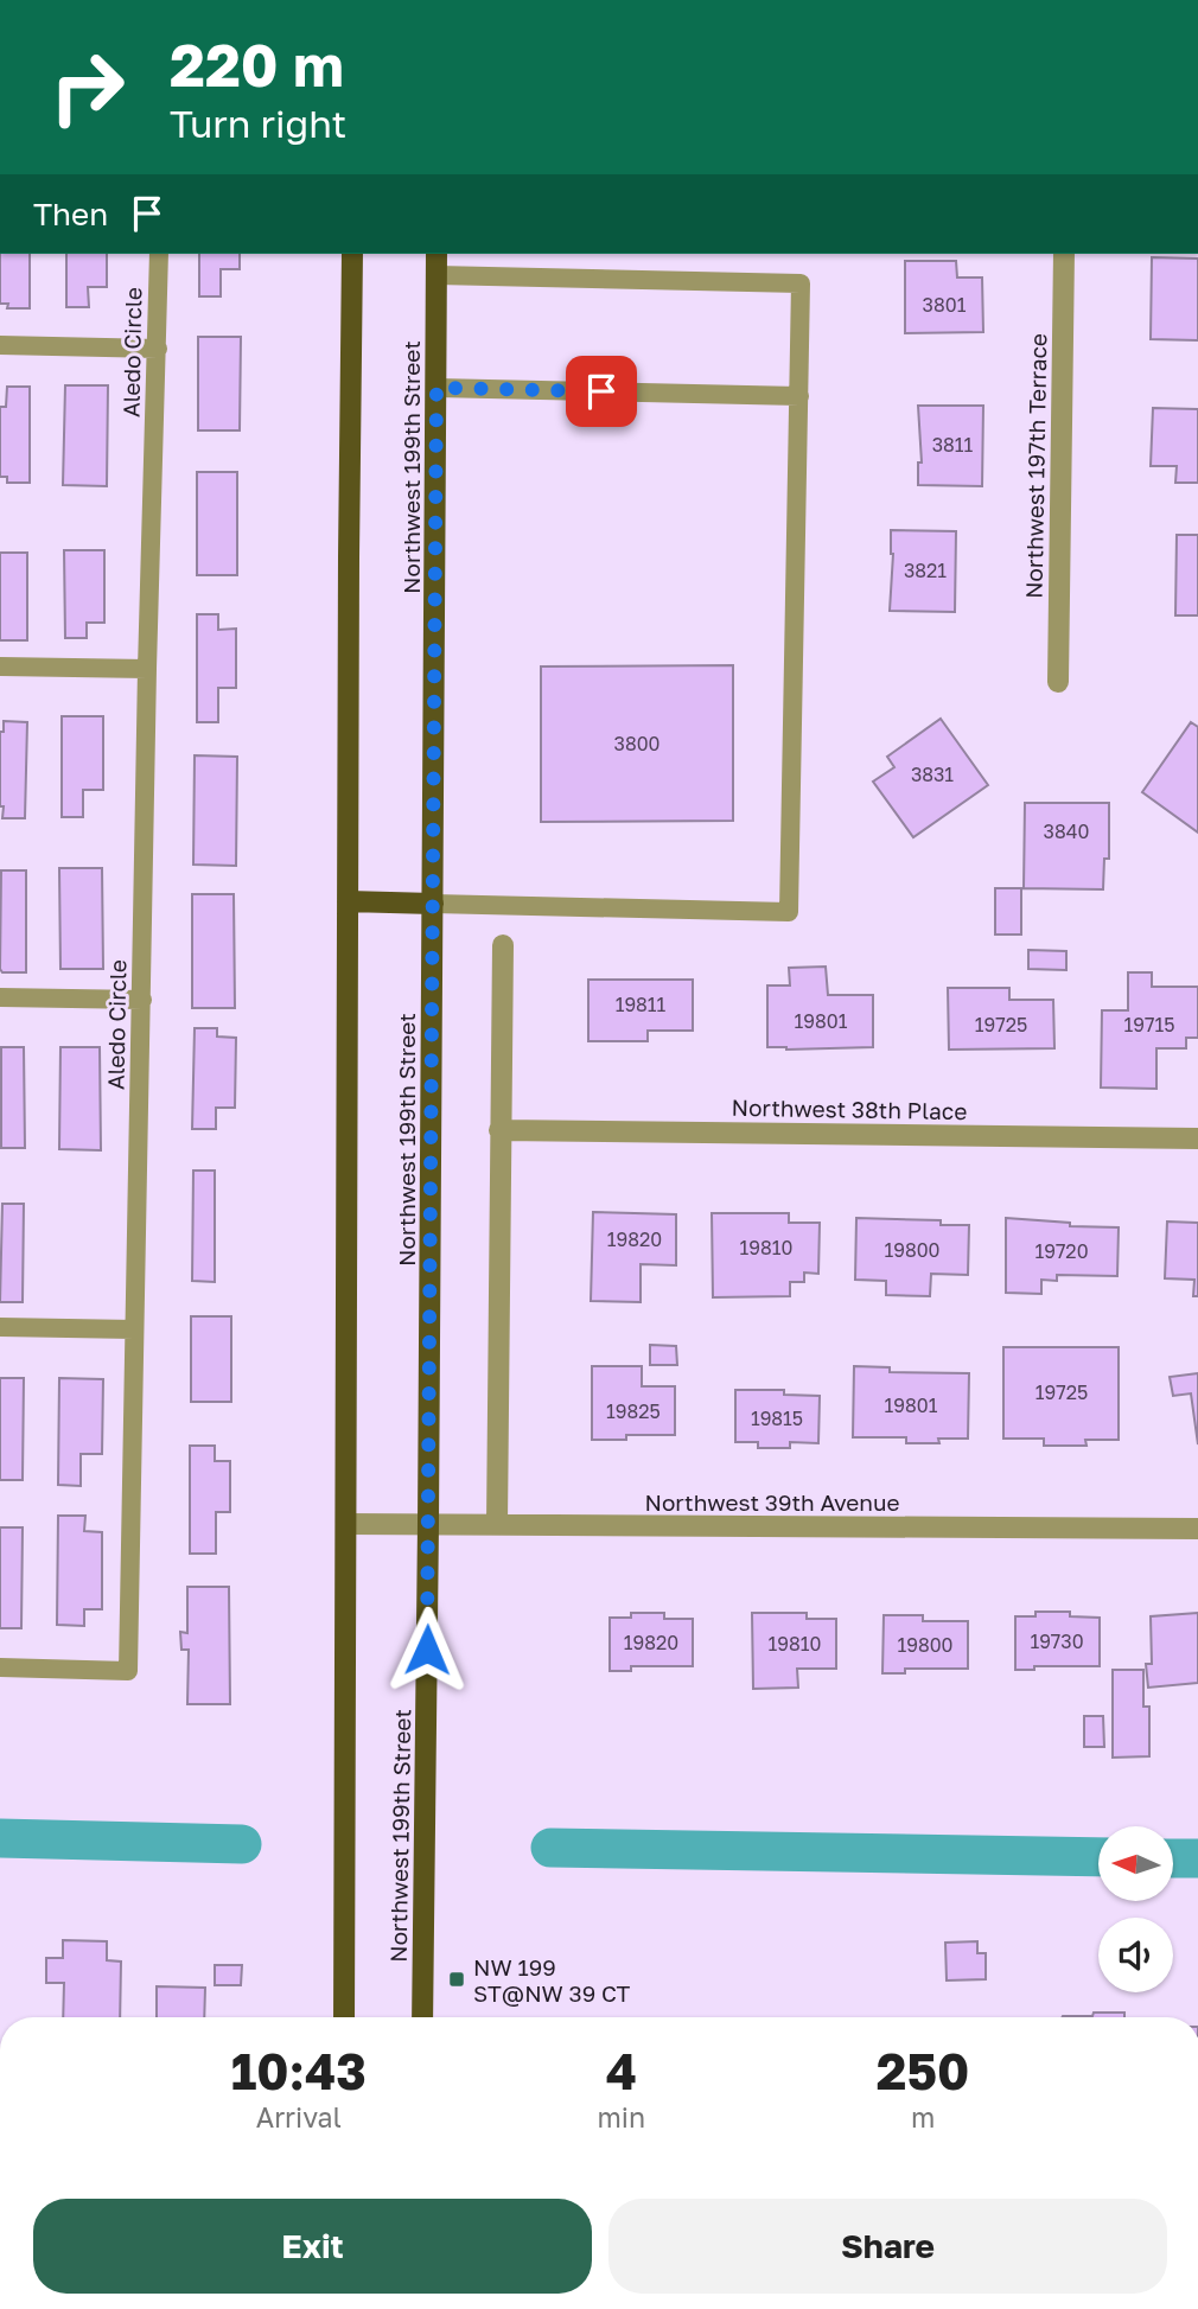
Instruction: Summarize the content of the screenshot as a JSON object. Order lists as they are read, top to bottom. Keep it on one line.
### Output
{"streets":{"main road":["Northwest 199th Street"],"street":["Northwest 197th Terrace","Northwest 38th Place","Northwest 39th Avenue"],"lane":["Aledo Circle"]},"crossings":[["Northwest 199th Street","Northwest 39th Avenue"]],"places":{"transit":["NW 199 ST@NW 39 CT"]},"house_numbers":["3801","3811","3821","3800","3831","3840","19811","19801","19725","19715","19820","19810","19800","19720","19725","19801","19825","19815","19730","19820","19810","19800"],"north":"left","page":{"turn":["220 m","Turn right"],"then":"Then","eta":["10:43","Arrival","4","min","250","m"],"buttons":["Exit","Share"]}}
